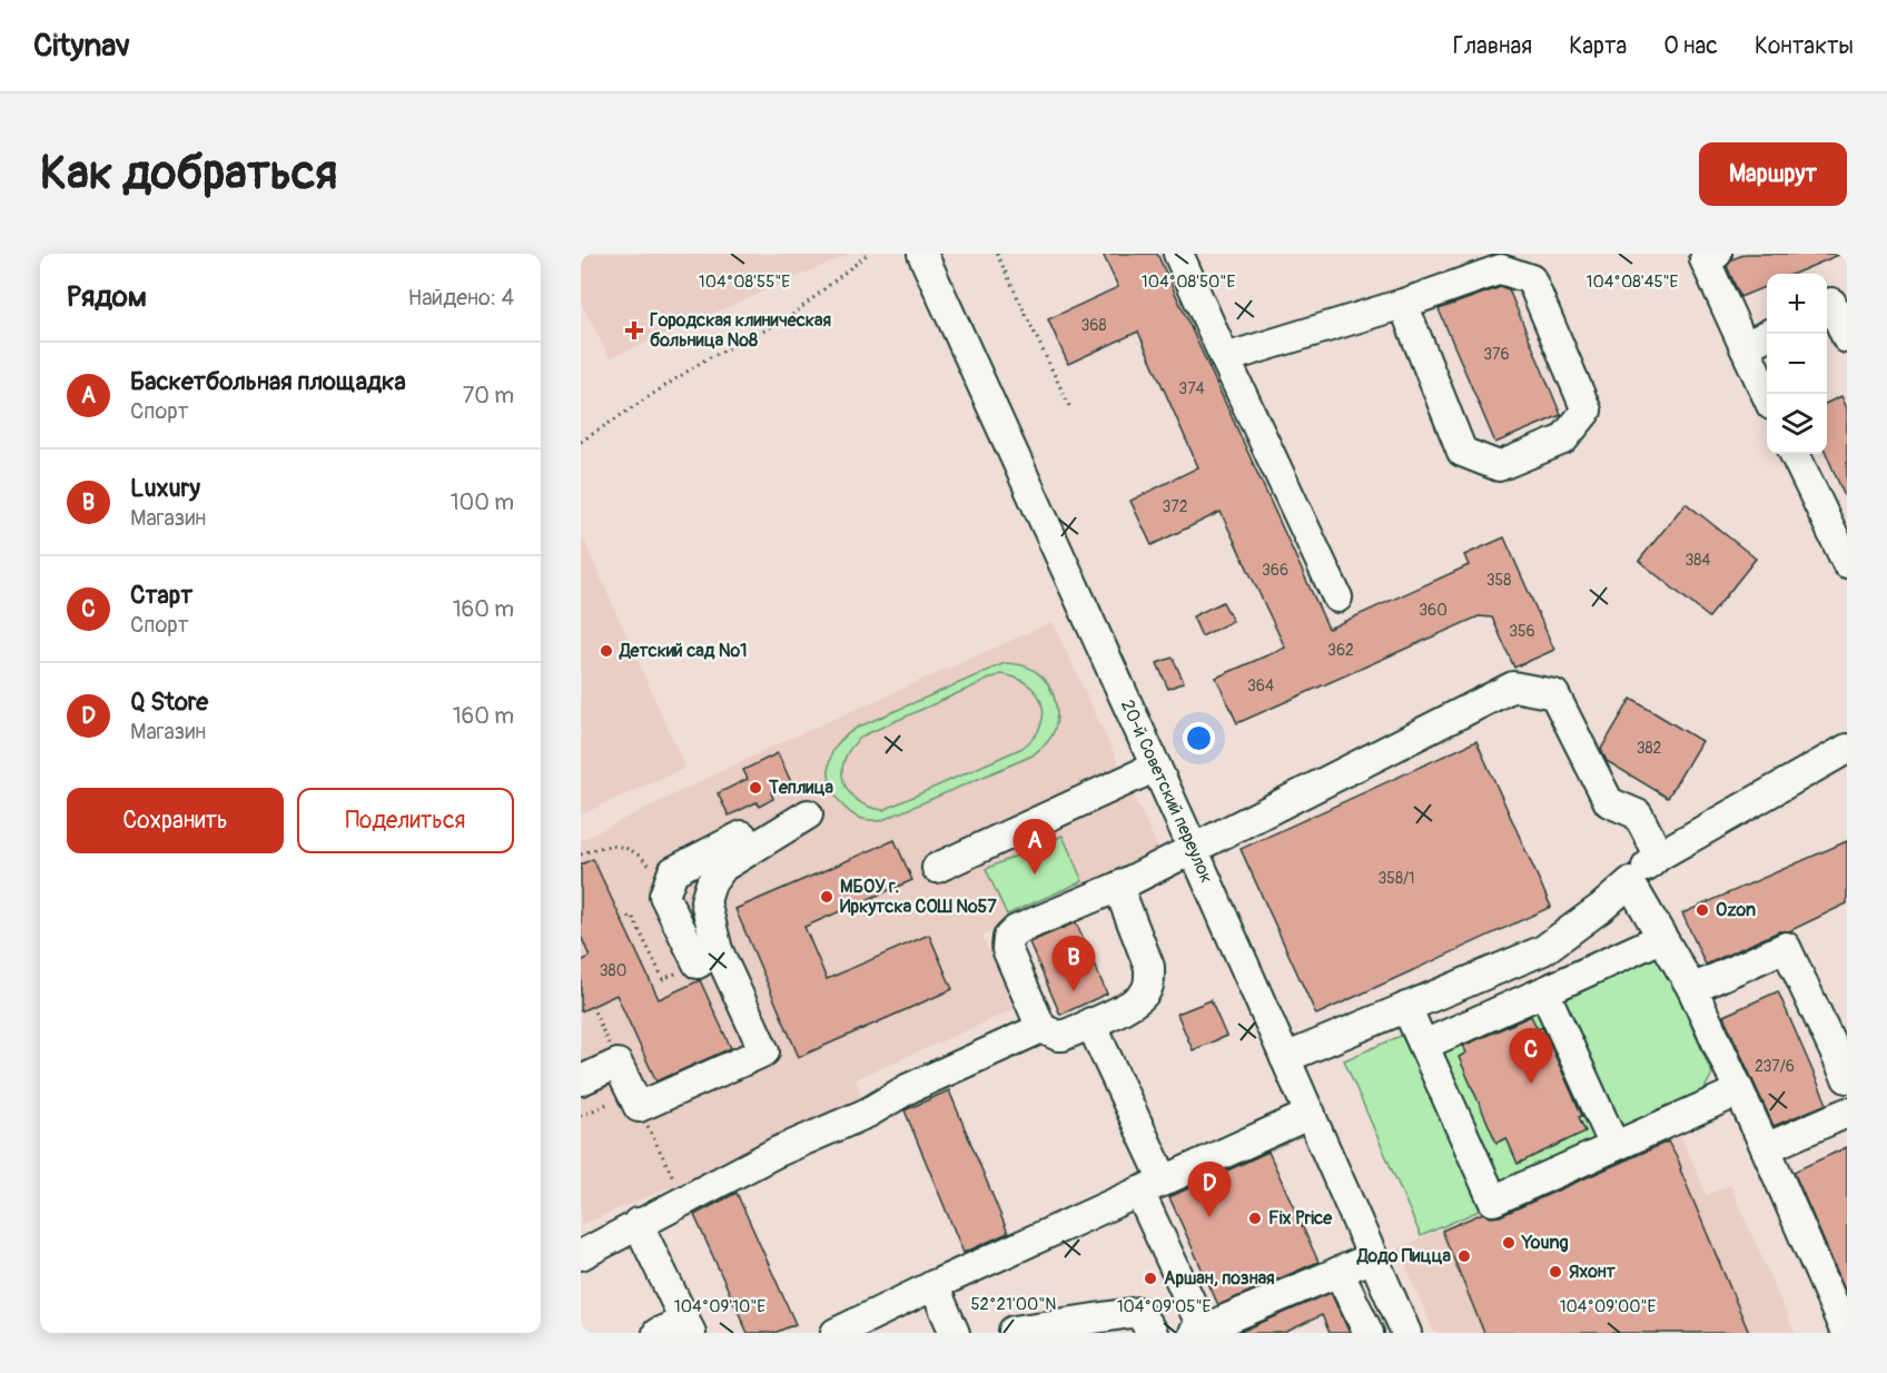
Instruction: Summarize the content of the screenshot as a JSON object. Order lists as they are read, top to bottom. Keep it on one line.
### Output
{"streets":{"street":["20-й Советский переулок"]},"places":{"health":["Городская клиническая больница №8"],"other":["Детский сад №1","Теплица","МБОУ г. Иркутска СОШ №57","Ozon","Fix Price","Young","Додо Пицца","Яхонт","Аршан, позная"]},"house_numbers":["368","376","374","372","384","366","358","360","356","362","364","382","358/1","380","237/6"],"page":{"header":"Citynav","nav":["Главная","Карта","О нас","Контакты"],"buttons":["Маршрут",["Сохранить","Поделиться"]],"title":"Как добраться","heading":["Рядом","Найдено: 4"],"map_buttons":["+","−"],"list":[{"mark":"A","name":"Баскетбольная площадка","note":"Спорт","value":"70 m"},{"mark":"B","name":"Luxury","note":"Магазин","value":"100 m"},{"mark":"C","name":"Старт","note":"Спорт","value":"160 m"},{"mark":"D","name":"Q Store","note":"Магазин","value":"160 m"}],"pins":["A","B","C","D"]},"coordinates":["104°08'55\"E","104°08'50\"E","104°08'45\"E","52°21'00\"N","104°09'10\"E","104°09'05\"E","104°09'00\"E"]}
